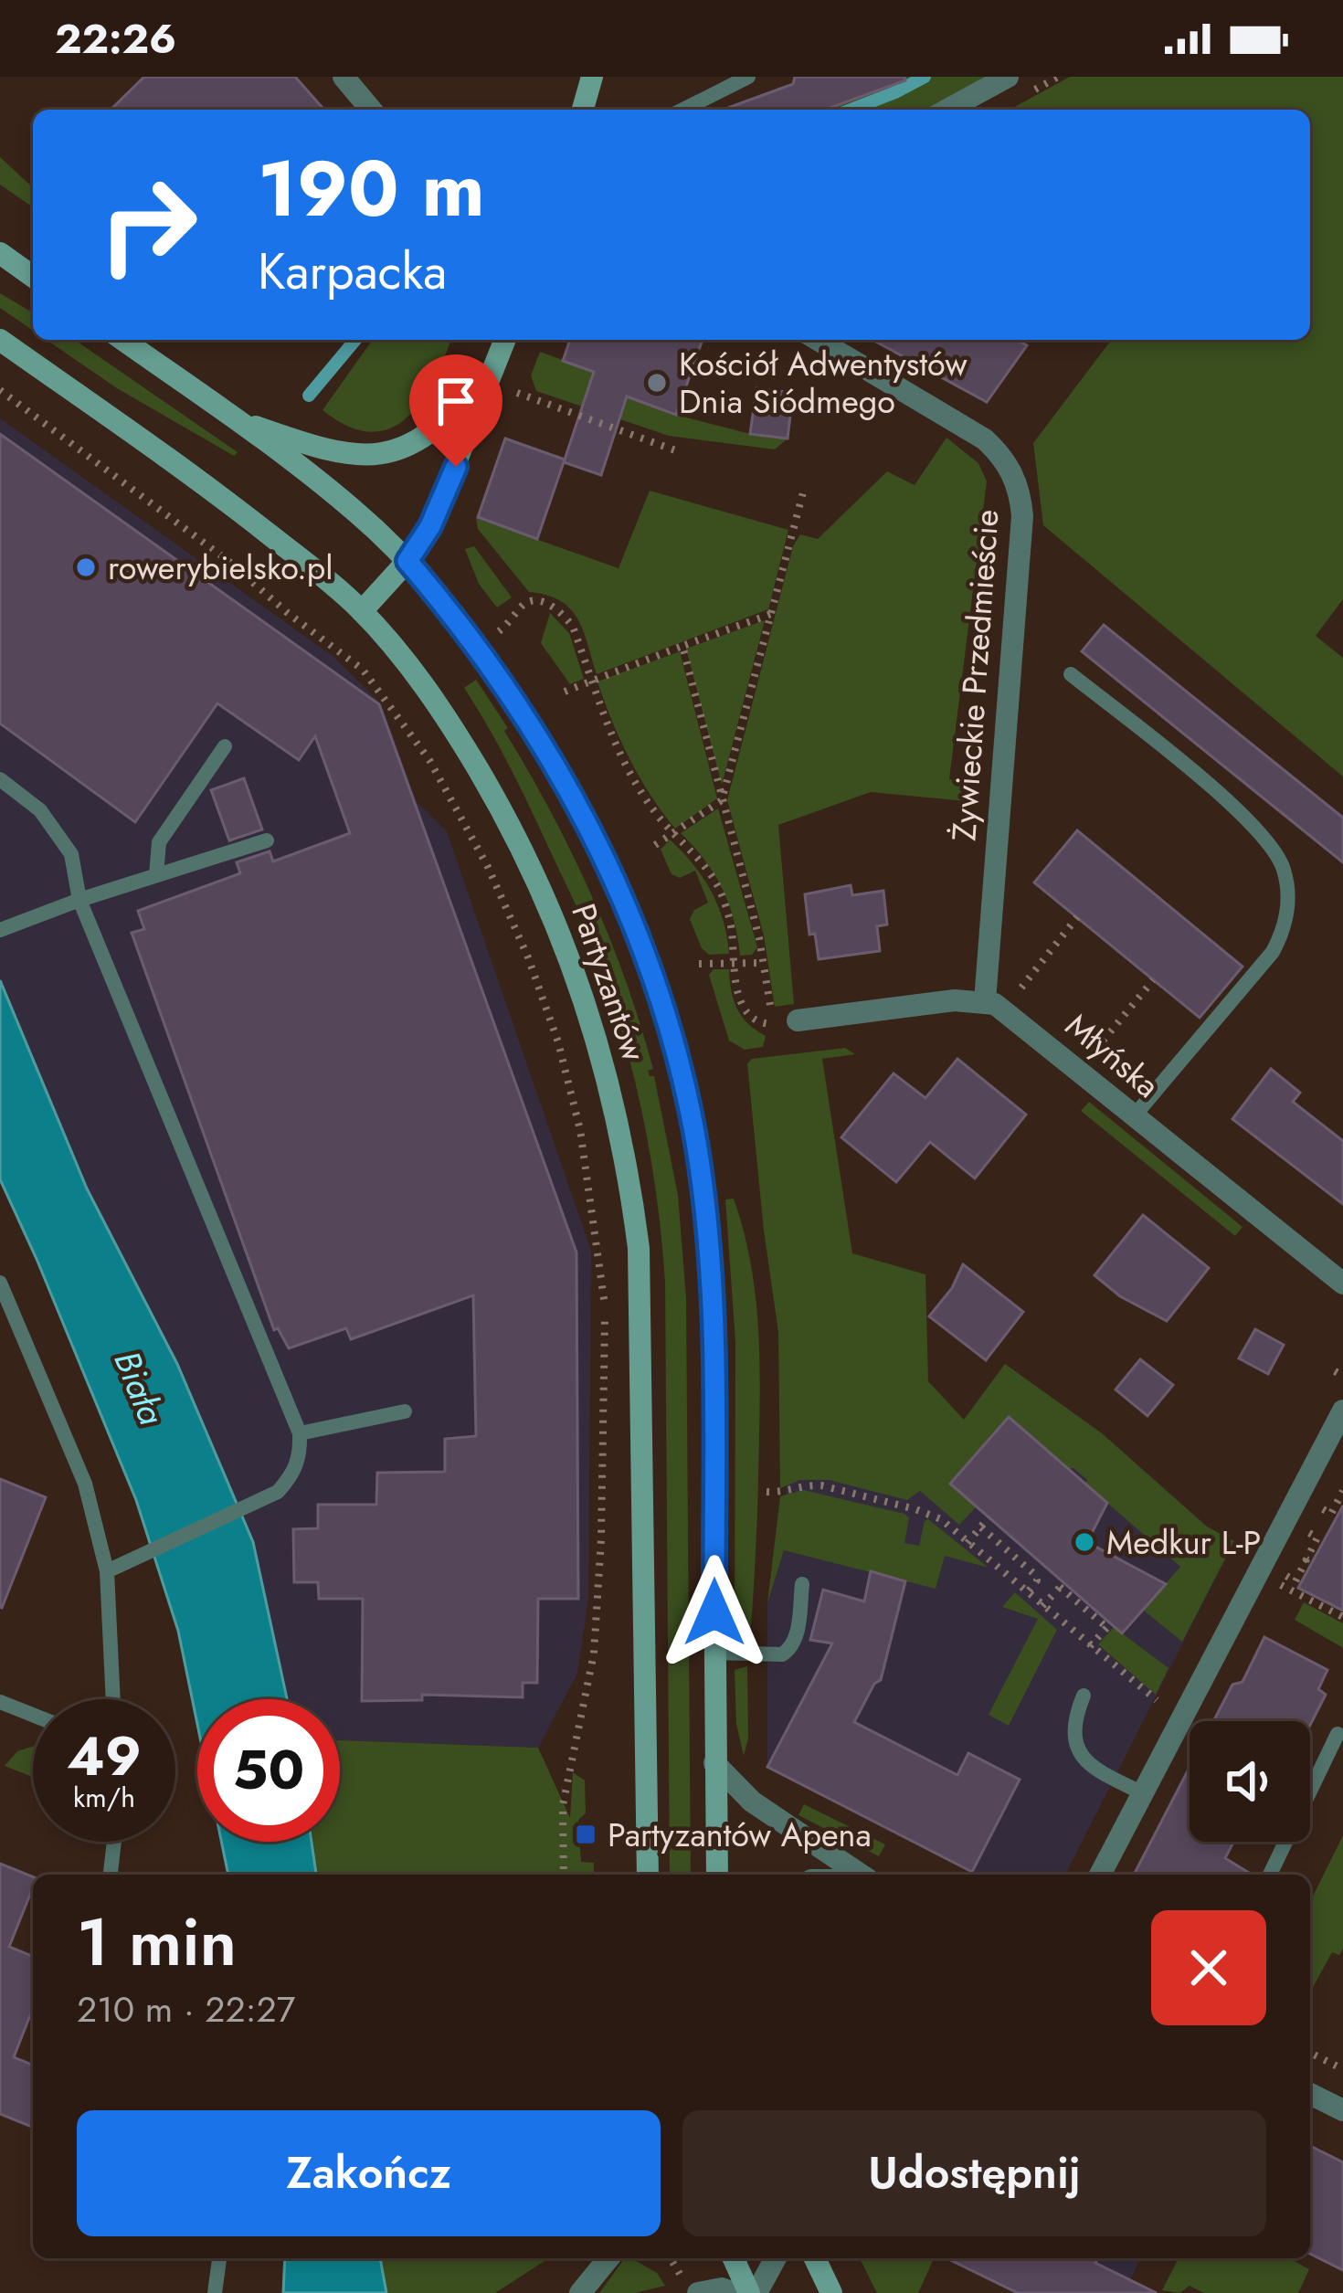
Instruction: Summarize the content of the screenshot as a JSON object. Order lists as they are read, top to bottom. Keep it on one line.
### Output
{"streets":{"main road":["Partyzantów"],"street":["Żywieckie Przedmieście","Młyńska"]},"crossings":[["Żywieckie Przedmieście","Młyńska"]],"water":["Biała"],"places":{"other":["Kościół Adwentystów Dnia Siódmego","rowerybielsko.pl","Medkur L-P"],"transit":["Partyzantów Apena"]},"page":{"status":"22:26","turn":["190 m","Karpacka"],"speed":"49 km/h","limit":"50","heading":["1 min","210 m · 22:27"],"buttons":["Zakończ","Udostępnij"]}}
